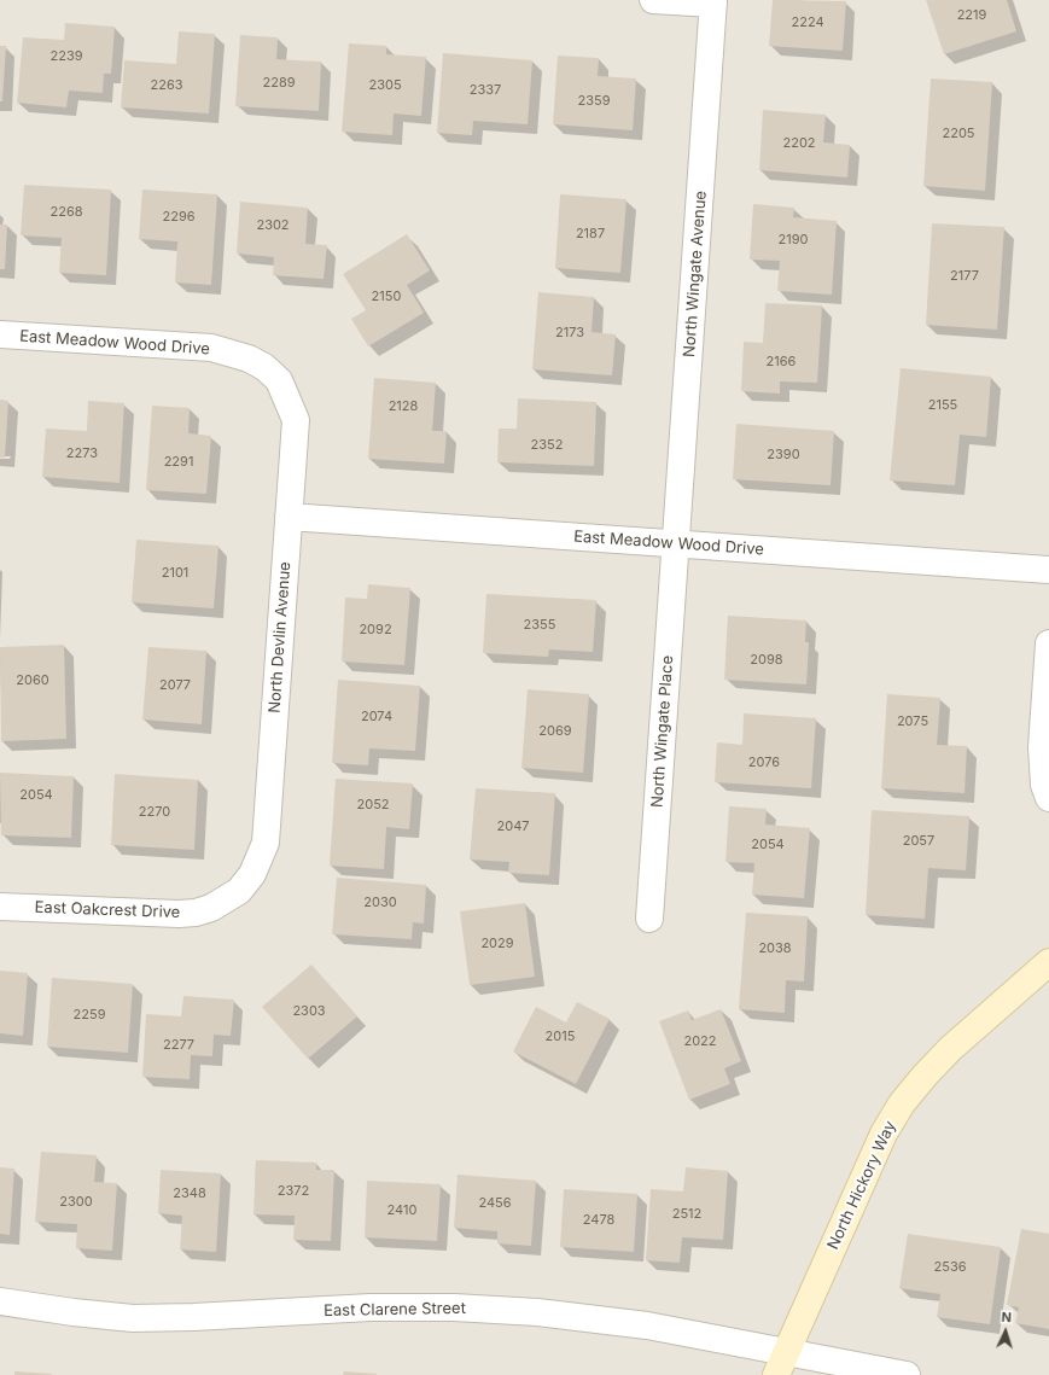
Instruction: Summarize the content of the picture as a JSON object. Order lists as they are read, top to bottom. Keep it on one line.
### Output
{"streets":{"street":["North Wingate Avenue","East Meadow Wood Drive","North Devlin Avenue","North Wingate Place","East Oakcrest Drive","North Hickory Way","East Clarene Street"]},"crossings":[["North Wingate Avenue","East Meadow Wood Drive"],["North Wingate Avenue","North Wingate Place"],["East Meadow Wood Drive","North Devlin Avenue"],["East Meadow Wood Drive","North Wingate Place"],["North Devlin Avenue","East Oakcrest Drive"],["North Hickory Way","East Clarene Street"]],"house_numbers":["2219","2224","2239","2289","2263","2305","2337","2359","2205","2202","2268","2296","2302","2187","2190","2177","2150","2173","2166","2155","2128","2352","2273","2390","2291","2101","2355","2092","2098","2060","2077","2074","2075","2069","2076","2054","2052","2270","2047","2057","2054","2030","2029","2038","2303","2259","2015","2022","2277","2372","2348","2300","2456","2410","2512","2478","2536"],"north":"top"}
